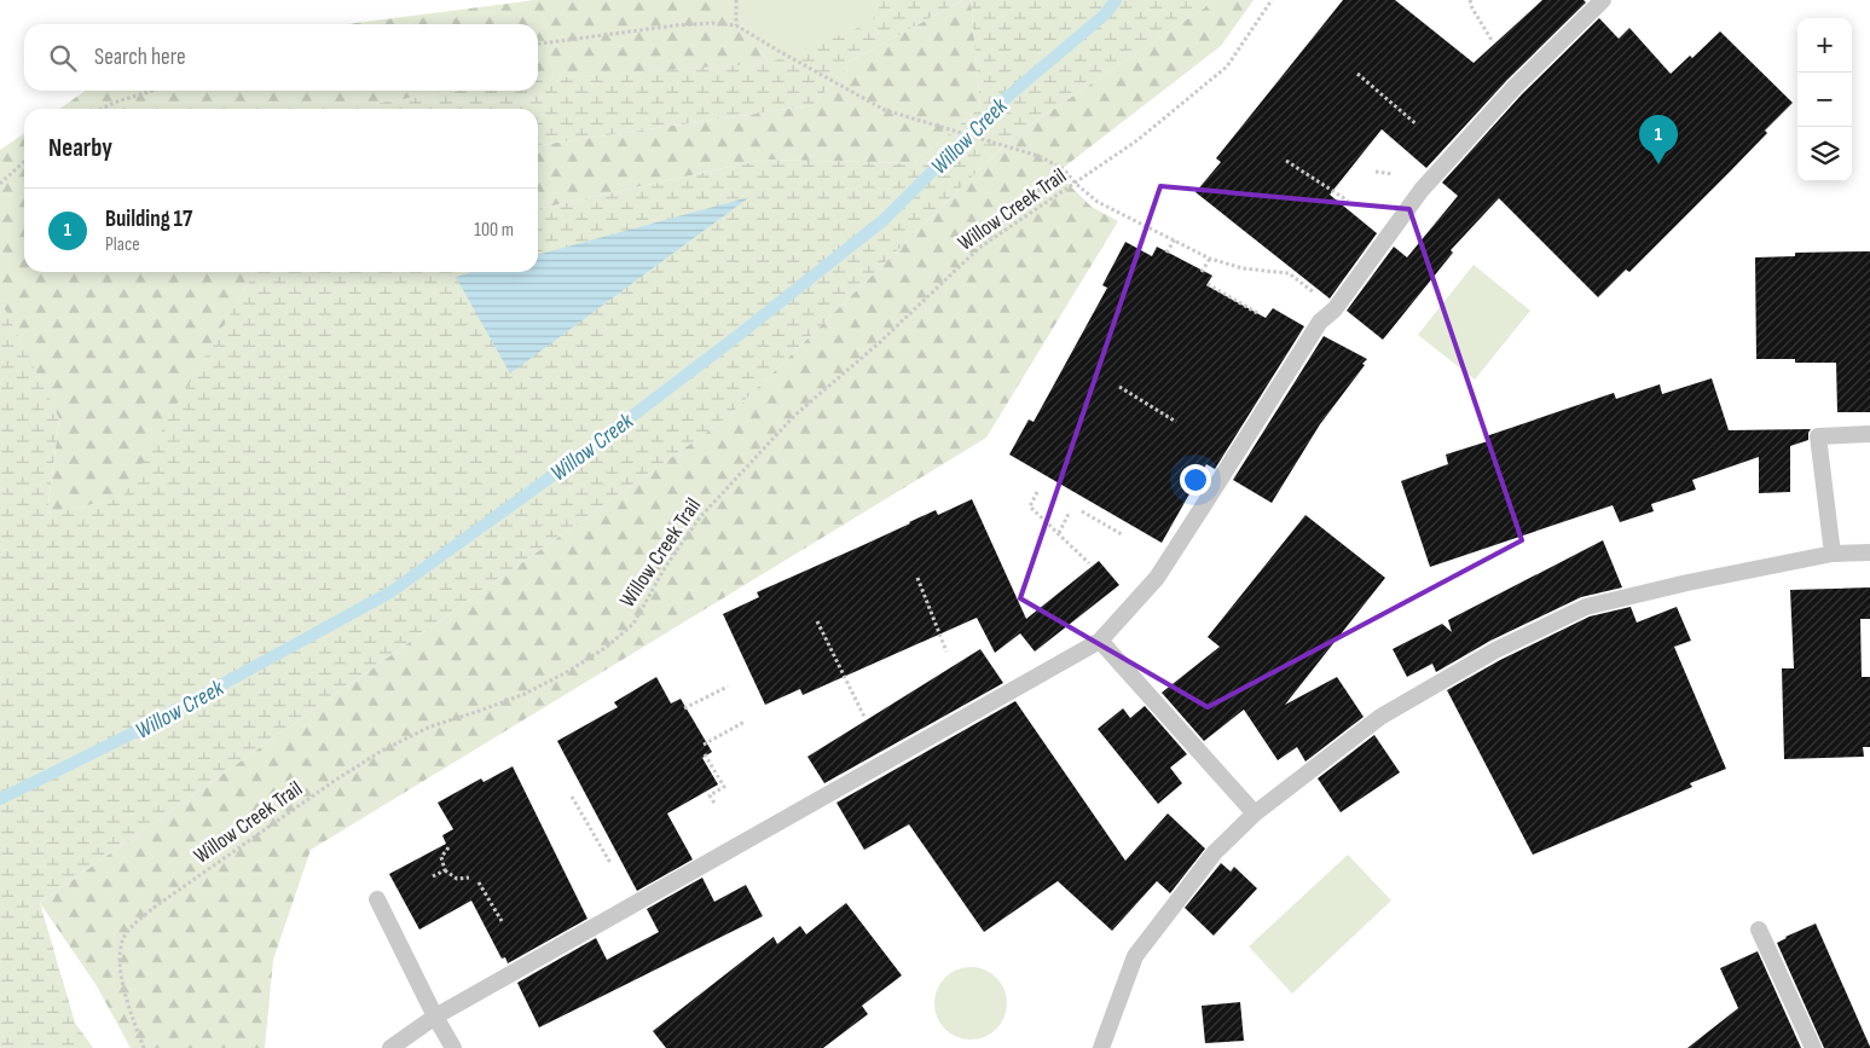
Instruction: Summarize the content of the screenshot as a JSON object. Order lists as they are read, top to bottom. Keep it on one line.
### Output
{"streets":{"path":["Willow Creek Trail"]},"water":["Willow Creek"],"page":{"map_buttons":["+","−"],"search":"Search here","heading":"Nearby","pins":"1","list":[{"mark":"1","name":"Building 17","note":"Place","value":"100 m"}]}}
